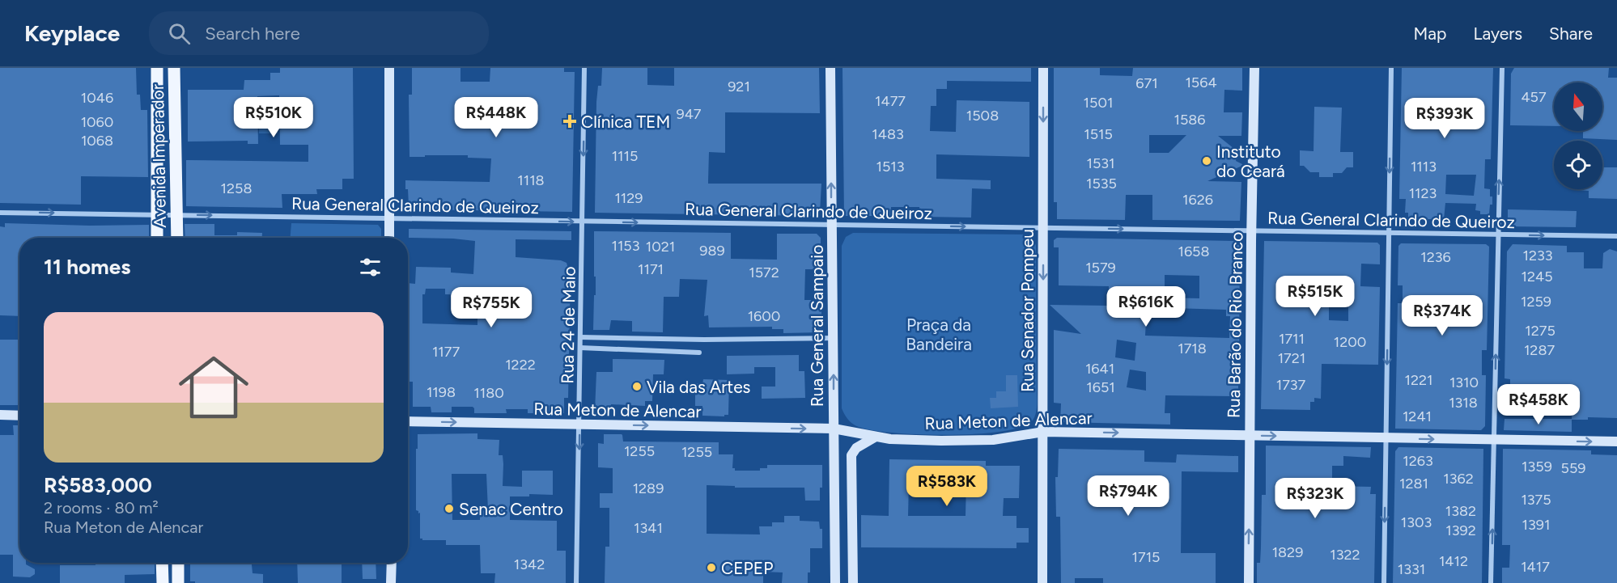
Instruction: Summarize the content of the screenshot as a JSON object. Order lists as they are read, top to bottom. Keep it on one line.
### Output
{"streets":{"main road":["Avenida Imperador"],"street":["Rua General Clarindo de Queiroz","Rua Senador Pompeu","Rua 24 de Maio","Rua Barão do Rio Branco","Rua General Sampaio","Rua Meton de Alencar"]},"crossings":[["Avenida Imperador","Rua General Clarindo de Queiroz"],["Rua General Clarindo de Queiroz","Rua Senador Pompeu"],["Rua General Clarindo de Queiroz","Rua 24 de Maio"],["Rua General Clarindo de Queiroz","Rua Barão do Rio Branco"],["Rua General Clarindo de Queiroz","Rua General Sampaio"],["Rua Senador Pompeu","Rua Meton de Alencar"],["Rua 24 de Maio","Rua Meton de Alencar"],["Rua Barão do Rio Branco","Rua Meton de Alencar"],["Rua General Sampaio","Rua Meton de Alencar"]],"one_way":["Rua General Clarindo de Queiroz","Rua Senador Pompeu","Rua 24 de Maio","Rua General Sampaio","Rua Meton de Alencar"],"parks":["Praça da Bandeira"],"places":{"health":["Clínica TEM"],"other":["Instituto do Ceará","Vila das Artes","Senac Centro","CEPEP"]},"house_numbers":["1564","671","921","457","1046","1477","1501","947","1508","1586","1060","1483","1515","1068","1115","1531","1513","1113","1118","1535","1258","1123","1129","1626","1153","1021","989","1658","1233","1236","1579","1171","1572","1245","1259","1600","1275","1711","1200","1718","1287","1177","1721","1222","1641","1221","1310","1737","1651","1198","1180","1318","1241","1255","1255","1263","1359","559","1362","1281","1289","1375","1382","1303","1391","1341","1392","1829","1322","1715","1412","1342","1417","1331"],"north":"top","page":{"header":"Keyplace","search":"Search here","nav":["Map","Layers","Share"],"price":["R$510K","R$448K","R$393K","R$515K","R$616K","R$755K","R$374K","R$458K","R$583K","R$794K","R$323K"],"heading":"11 homes","list":[{"name":"R$583,000","note":"2 rooms · 80 m² · Rua Meton de Alencar"}]}}
